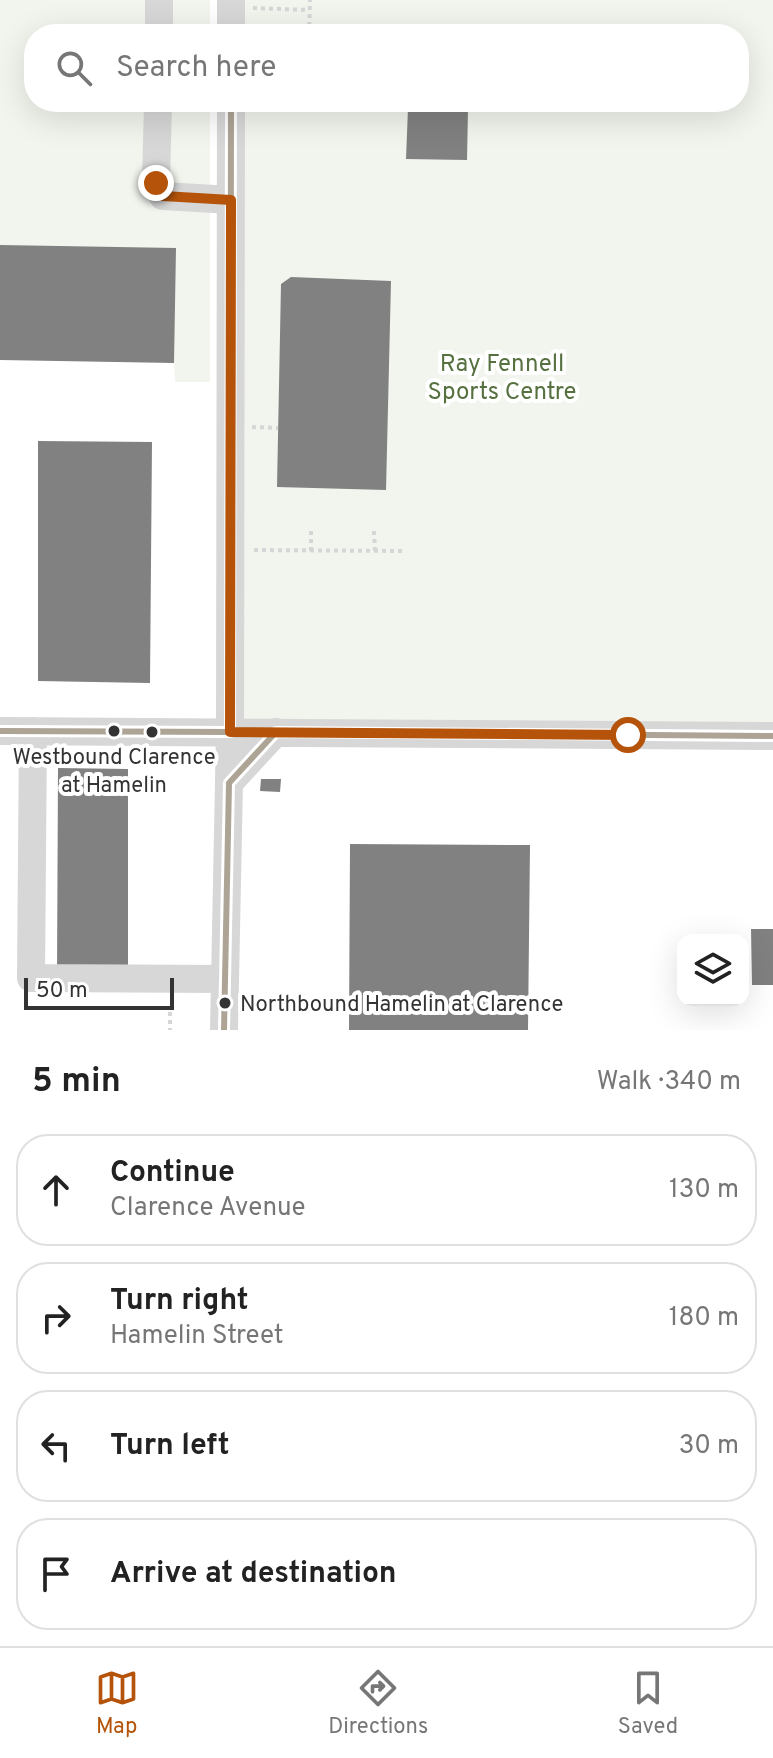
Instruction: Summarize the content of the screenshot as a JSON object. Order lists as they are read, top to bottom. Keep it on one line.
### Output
{"parks":["Ray Fennell Sports Centre"],"places":["Westbound Clarence at Hamelin","Northbound Hamelin at Clarence"],"scale_bar":"50 m","page":{"search":"Search here","scale":"50 m","heading":["5 min","Walk · 340 m"],"list":[["Continue","Clarence Avenue","130 m"],["Turn right","Hamelin Street","180 m"],["Turn left","30 m"],"Arrive at destination"],"nav":["Map","Directions","Saved"]}}
